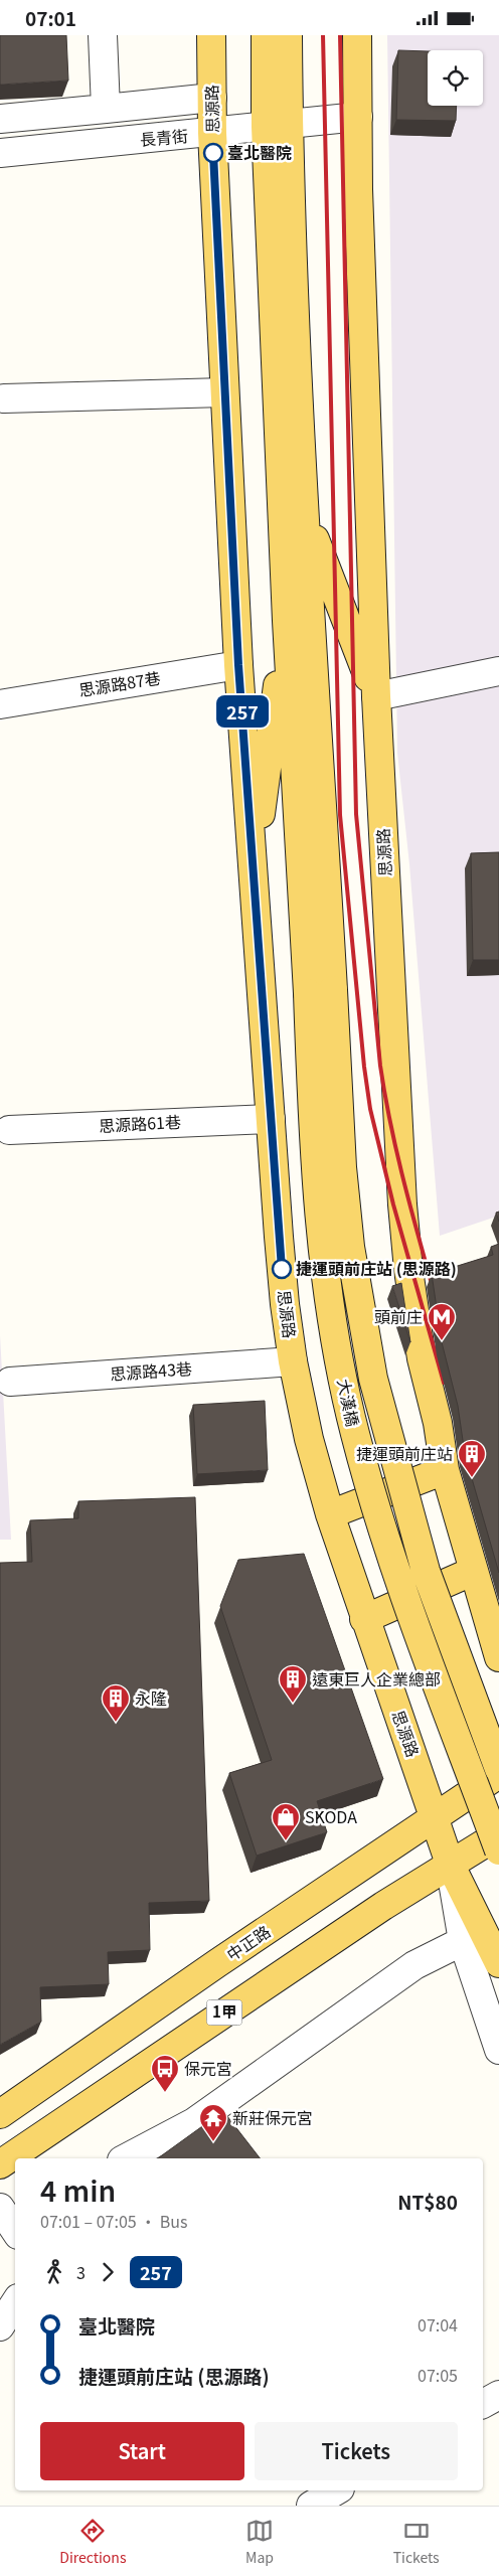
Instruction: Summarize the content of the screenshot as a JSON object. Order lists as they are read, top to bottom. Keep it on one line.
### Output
{"streets":{"main road":["思源路","大漢橋","中正路","1甲"],"street":["長青街","思源路87巷","思源路61巷","思源路43巷"]},"crossings":[["思源路","長青街"],["思源路","思源路87巷"],["思源路","思源路61巷"],["思源路","思源路43巷"],["思源路","中正路"],["思源路","1甲"]],"places":{"other":["臺北醫院","捷運頭前庄站 (思源路)"],"metro station":["頭前庄"],"building":["捷運頭前庄站","遠東巨人企業總部","永隆"],"shop":["ŠKODA"],"bus stop":["保元宮"],"temple":["新莊保元宮"]},"lines":["bus line 257"],"page":{"status":"07:01","on_map":"257","heading":["4 min","07:01 – 07:05 · Bus","NT$80"],"legs":["3","257"],"list":[{"name":"臺北醫院","value":"07:04"},{"name":"捷運頭前庄站 (思源路)","value":"07:05"}],"buttons":["Start","Tickets"],"tabs":["Directions","Map","Tickets"]}}
